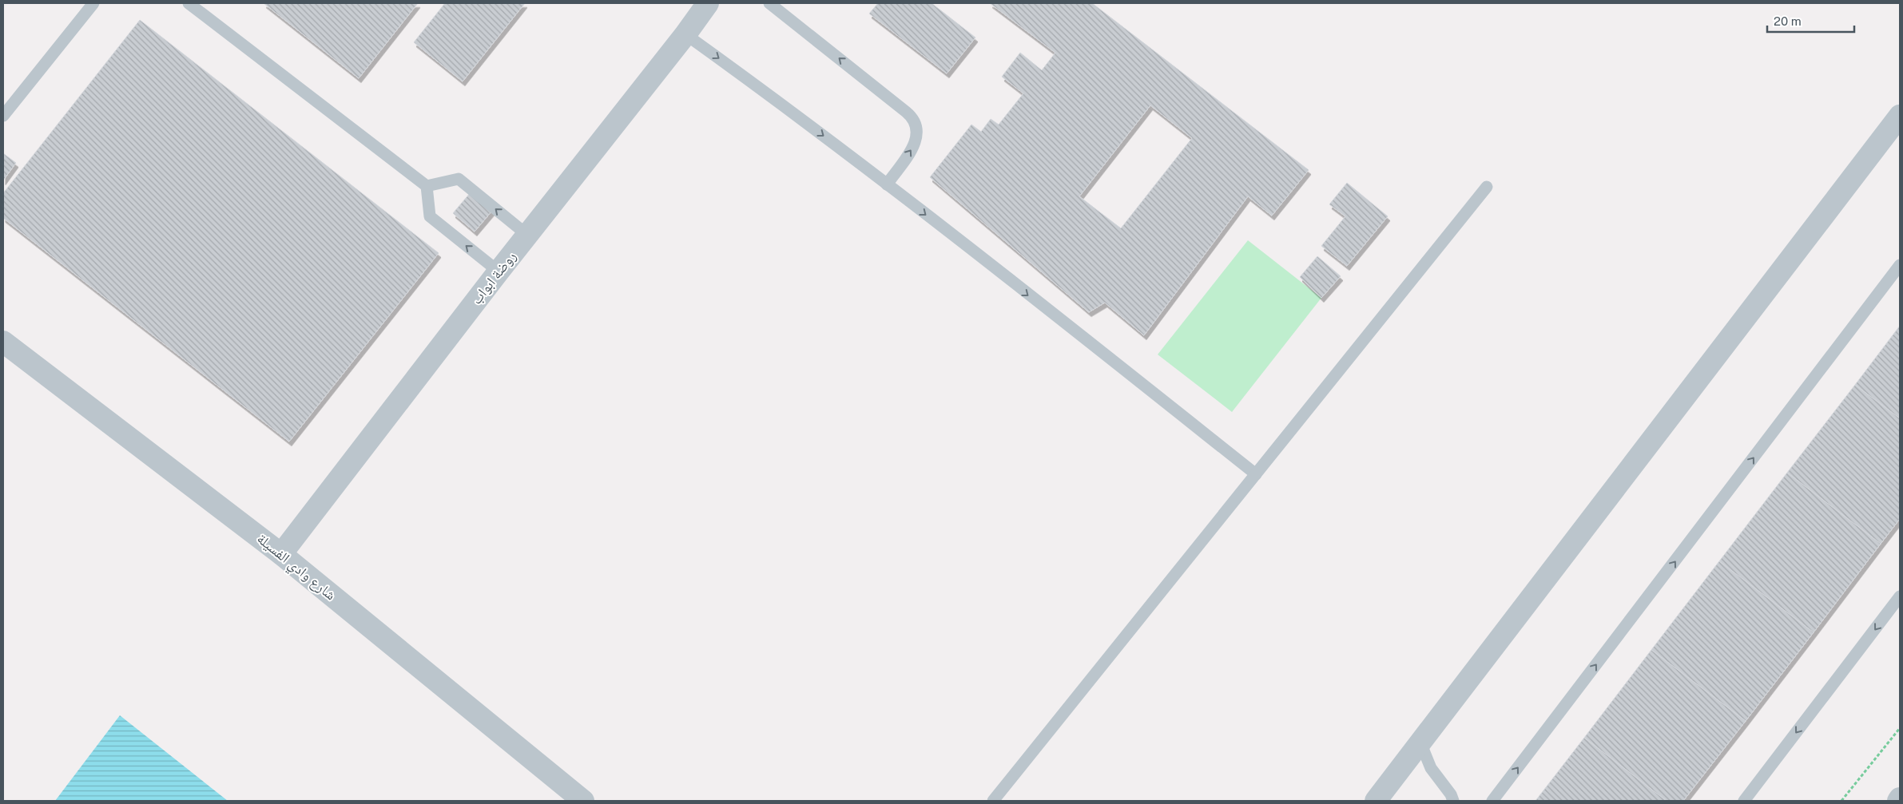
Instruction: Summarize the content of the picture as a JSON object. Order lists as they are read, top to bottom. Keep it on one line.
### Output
{"streets":{"street":["روضة ابواب","شارع وادي الفسيلة"]},"crossings":[["روضة ابواب","شارع وادي الفسيلة"]],"scale_bar":"20 m"}
